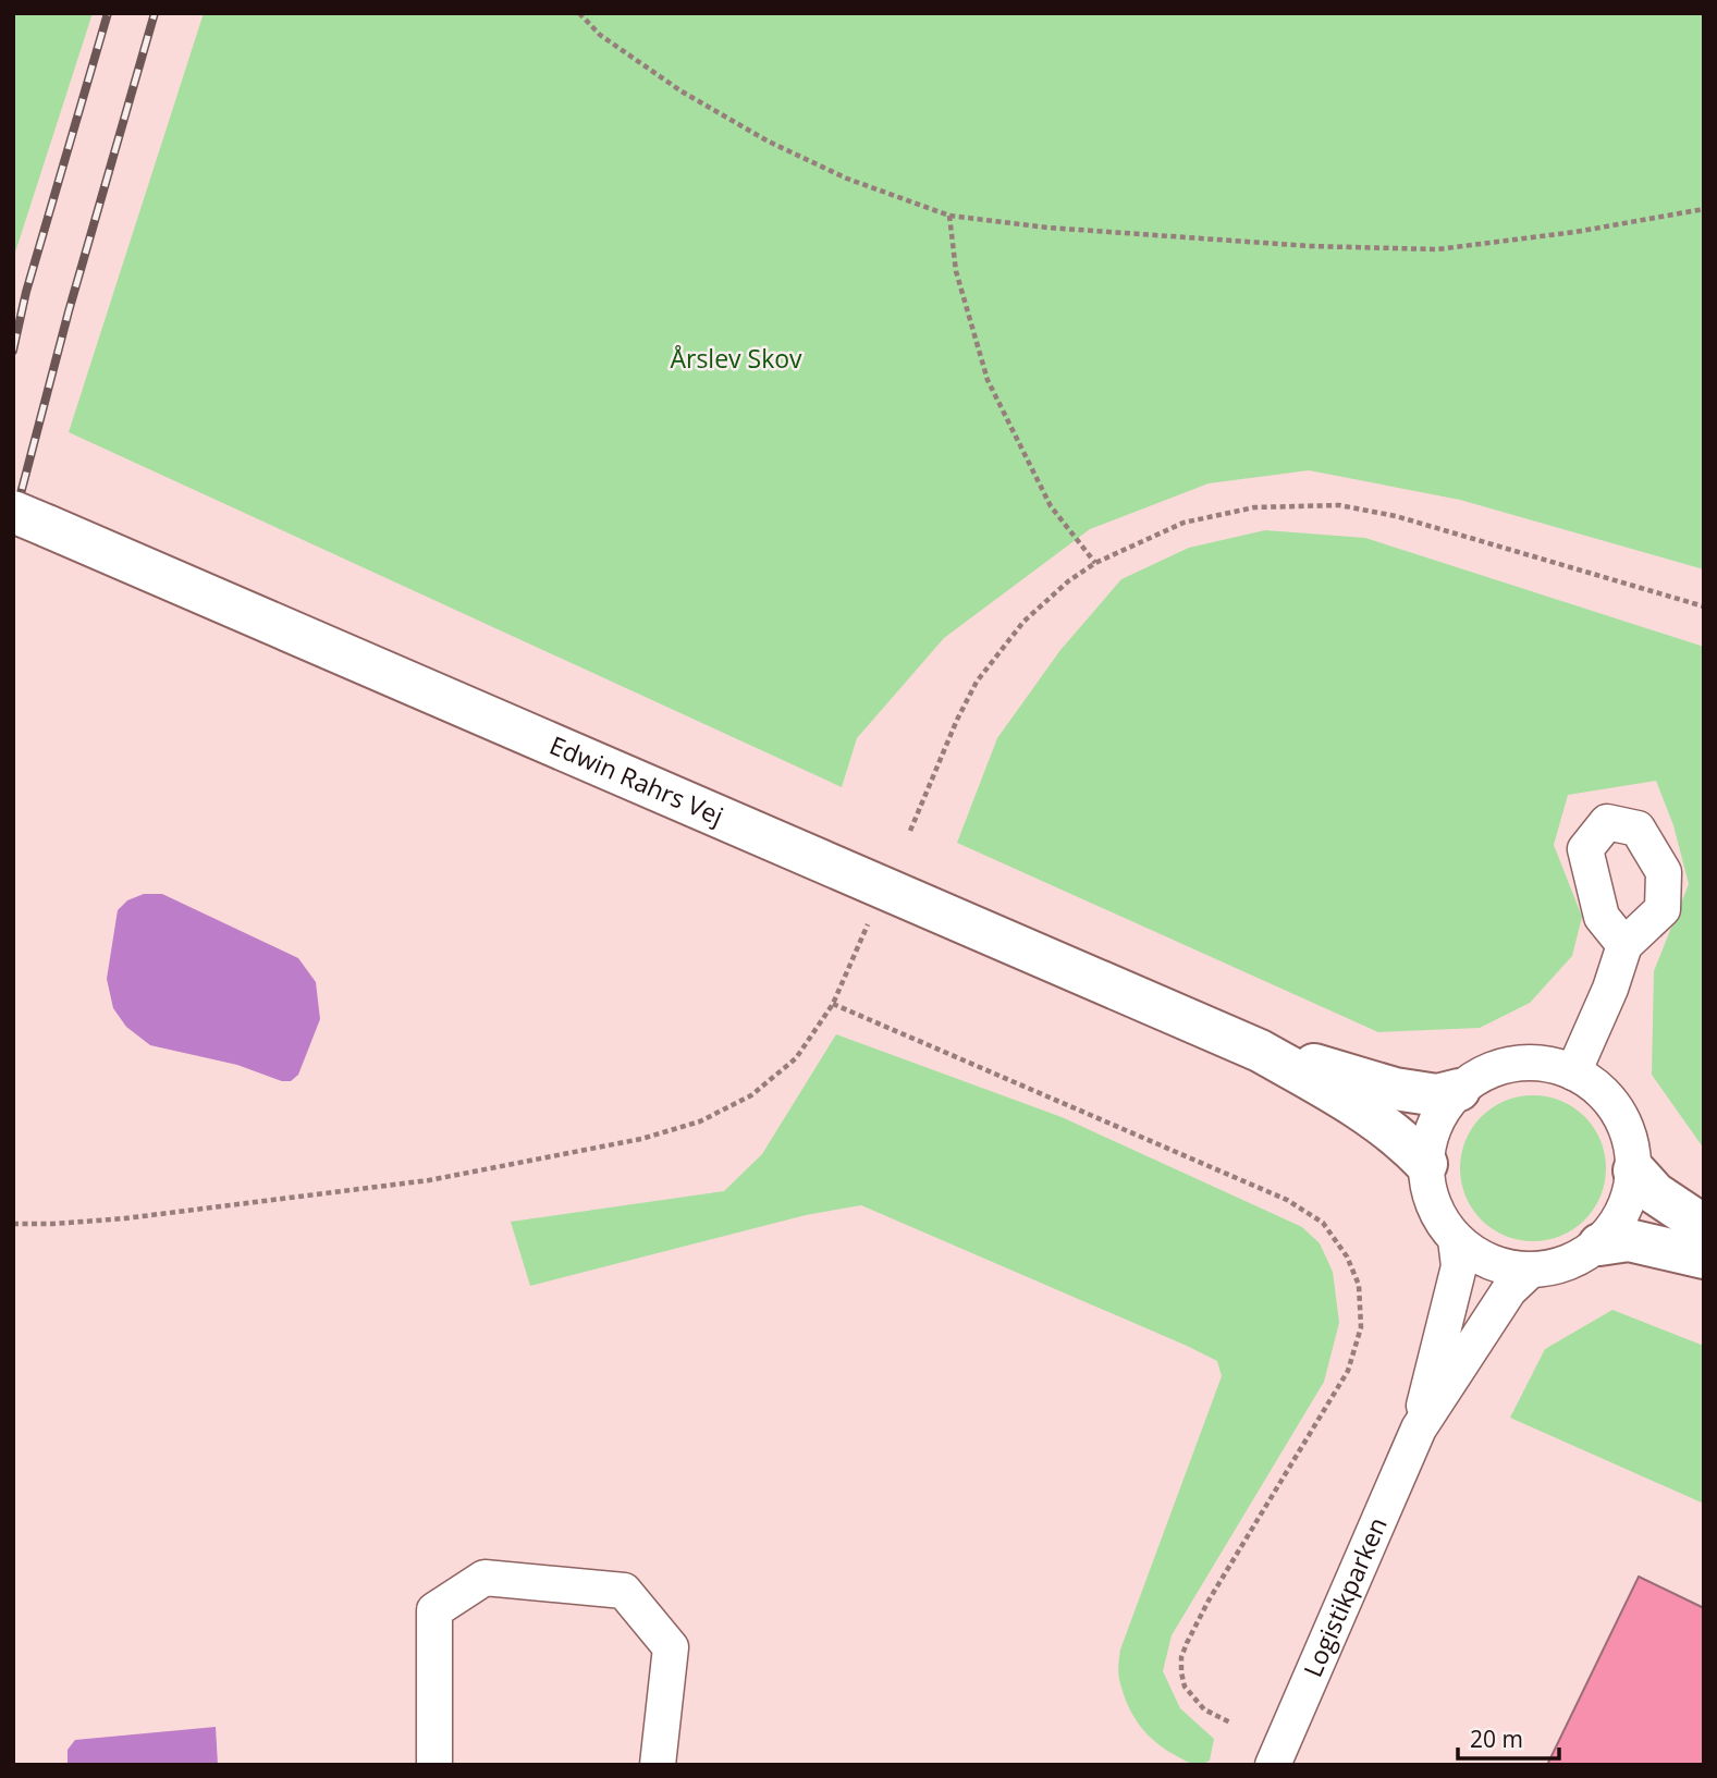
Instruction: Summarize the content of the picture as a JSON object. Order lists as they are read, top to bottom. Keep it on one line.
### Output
{"streets":{"highway":["Edwin Rahrs Vej"],"street":["Logistikparken"]},"parks":["Årslev Skov"],"scale_bar":"20 m"}
